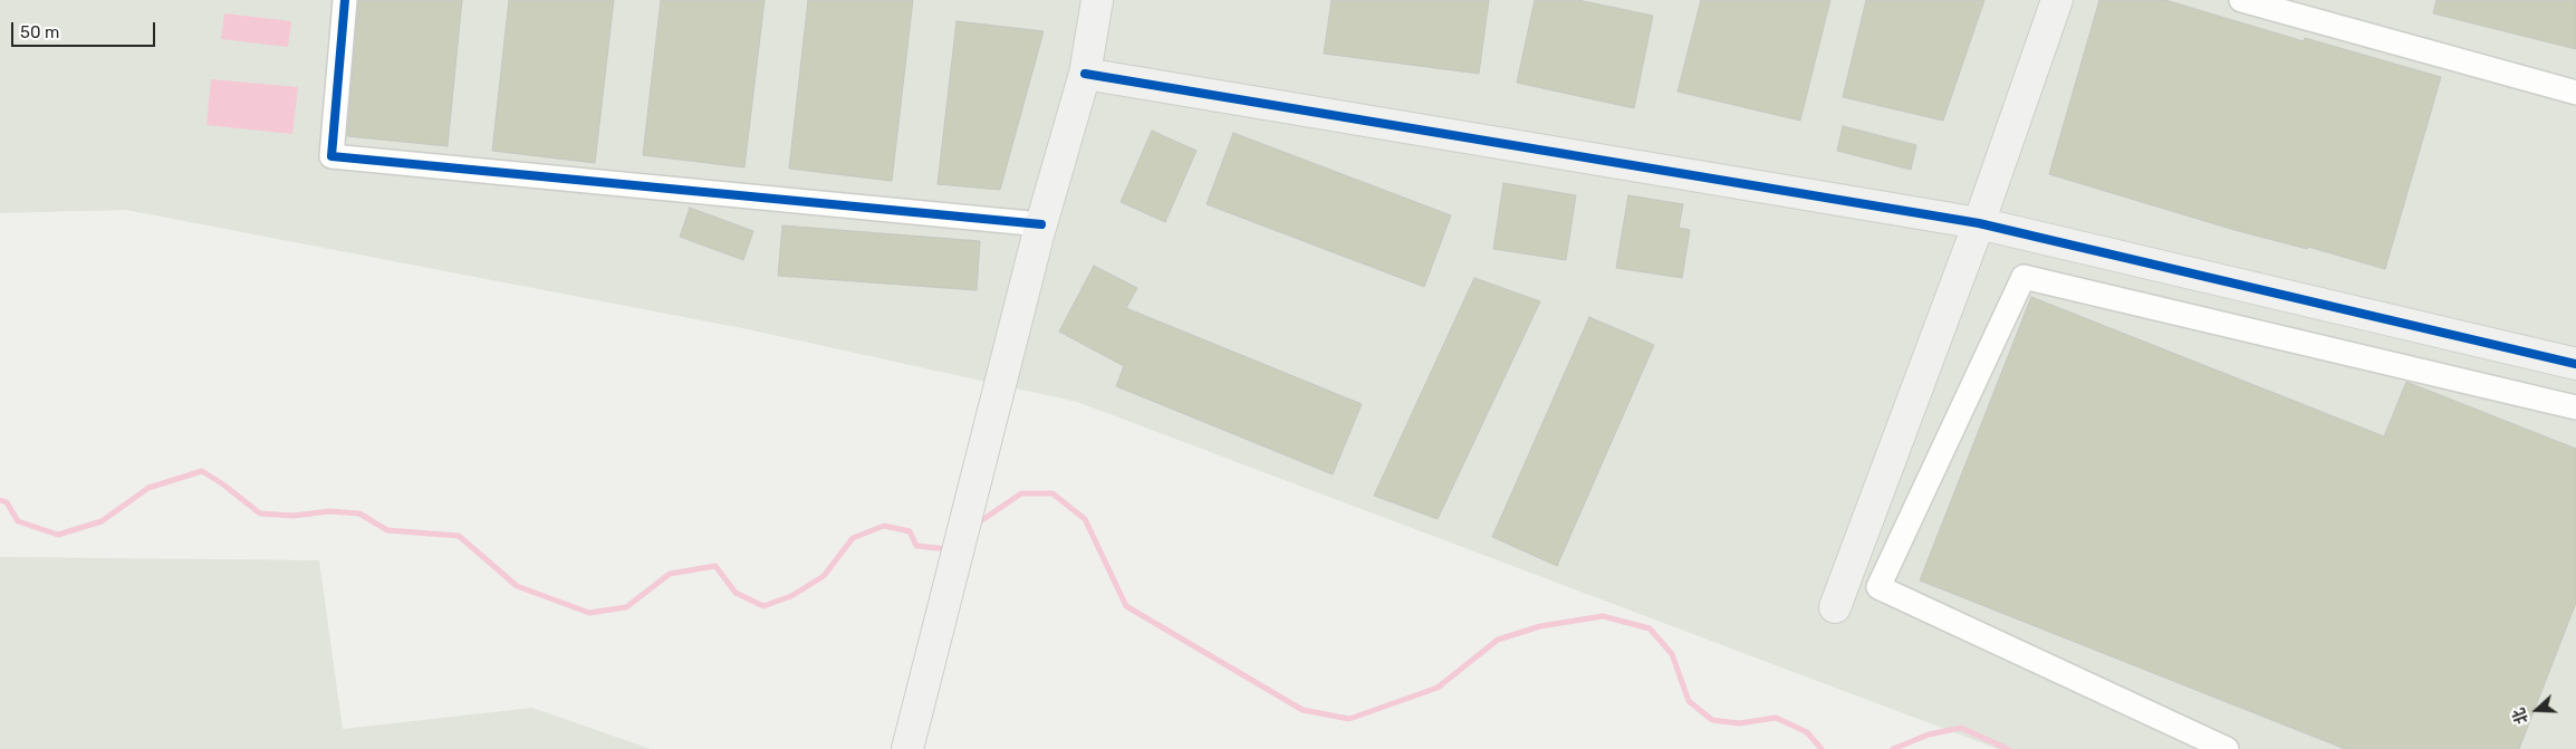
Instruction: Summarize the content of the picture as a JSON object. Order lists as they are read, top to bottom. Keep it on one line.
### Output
{"scale_bar":"50 m","north":"left"}
